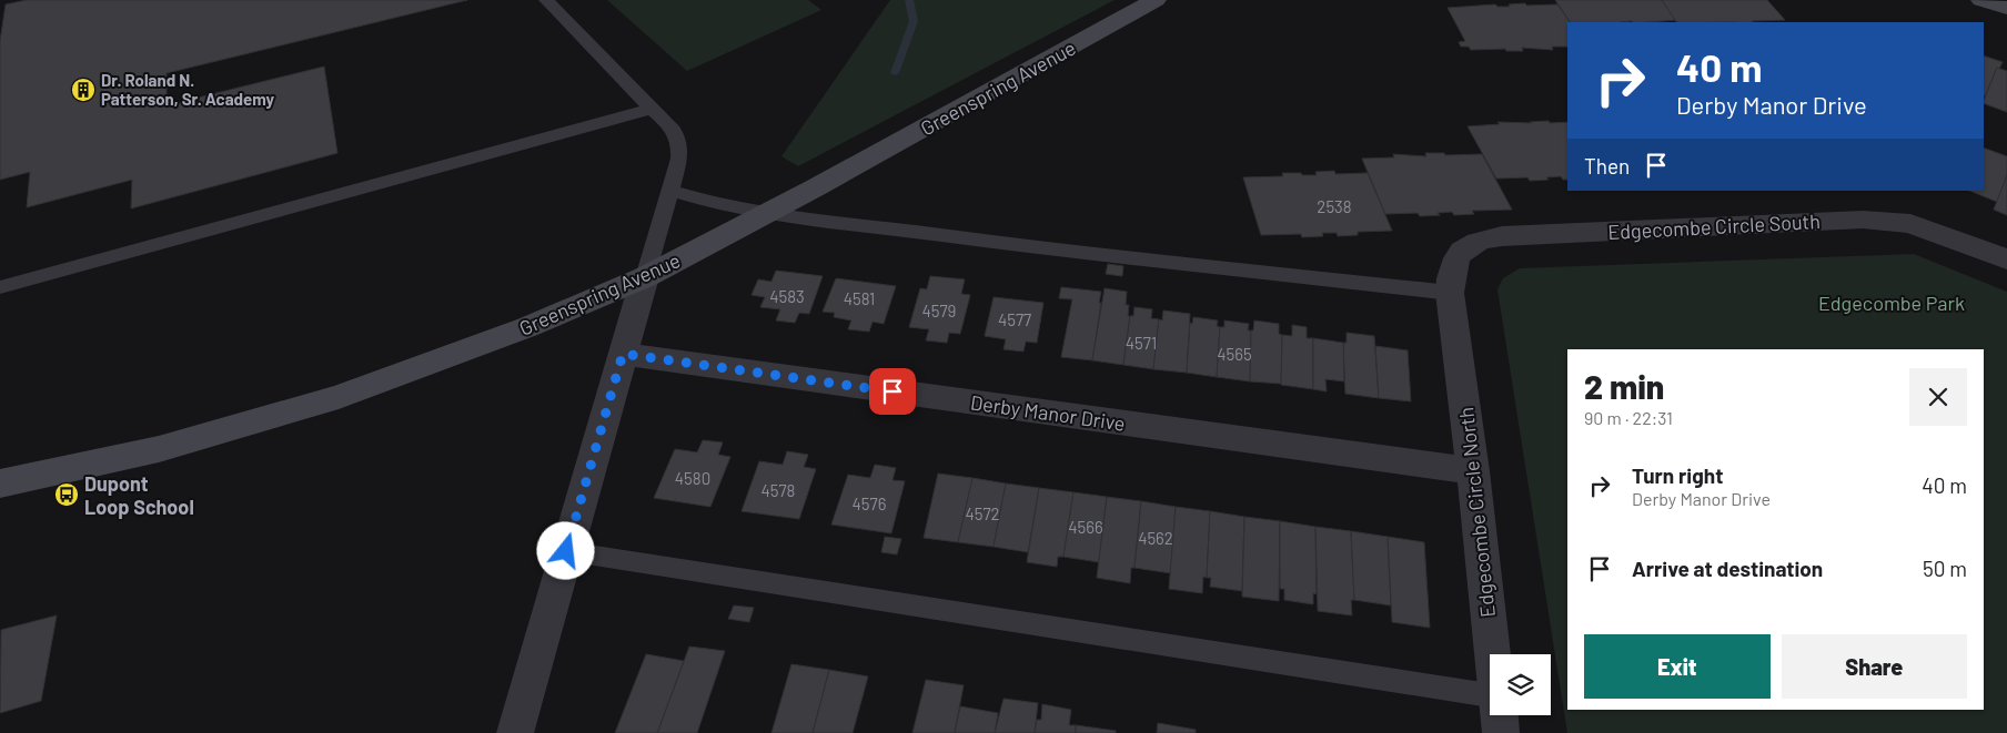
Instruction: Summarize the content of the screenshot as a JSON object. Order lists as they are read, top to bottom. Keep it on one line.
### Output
{"streets":{"main road":["Greenspring Avenue"],"street":["Edgecombe Circle South","Derby Manor Drive","Edgecombe Circle North"]},"crossings":[["Edgecombe Circle South","Edgecombe Circle North"],["Derby Manor Drive","Edgecombe Circle North"]],"parks":["Edgecombe Park"],"places":{"building":["Dr. Roland N. Patterson, Sr. Academy"],"bus stop":["Dupont Loop School"]},"house_numbers":["2538","4583","4581","4579","4577","4571","4565","4580","4578","4576","4572","4566","4562"],"page":{"turn":["40 m","Derby Manor Drive"],"then":"Then","heading":["2 min","90 m · 22:31"],"list":[{"name":"Turn right","note":"Derby Manor Drive","value":"40 m"},{"name":"Arrive at destination","value":"50 m"}],"buttons":["Exit","Share"]}}
